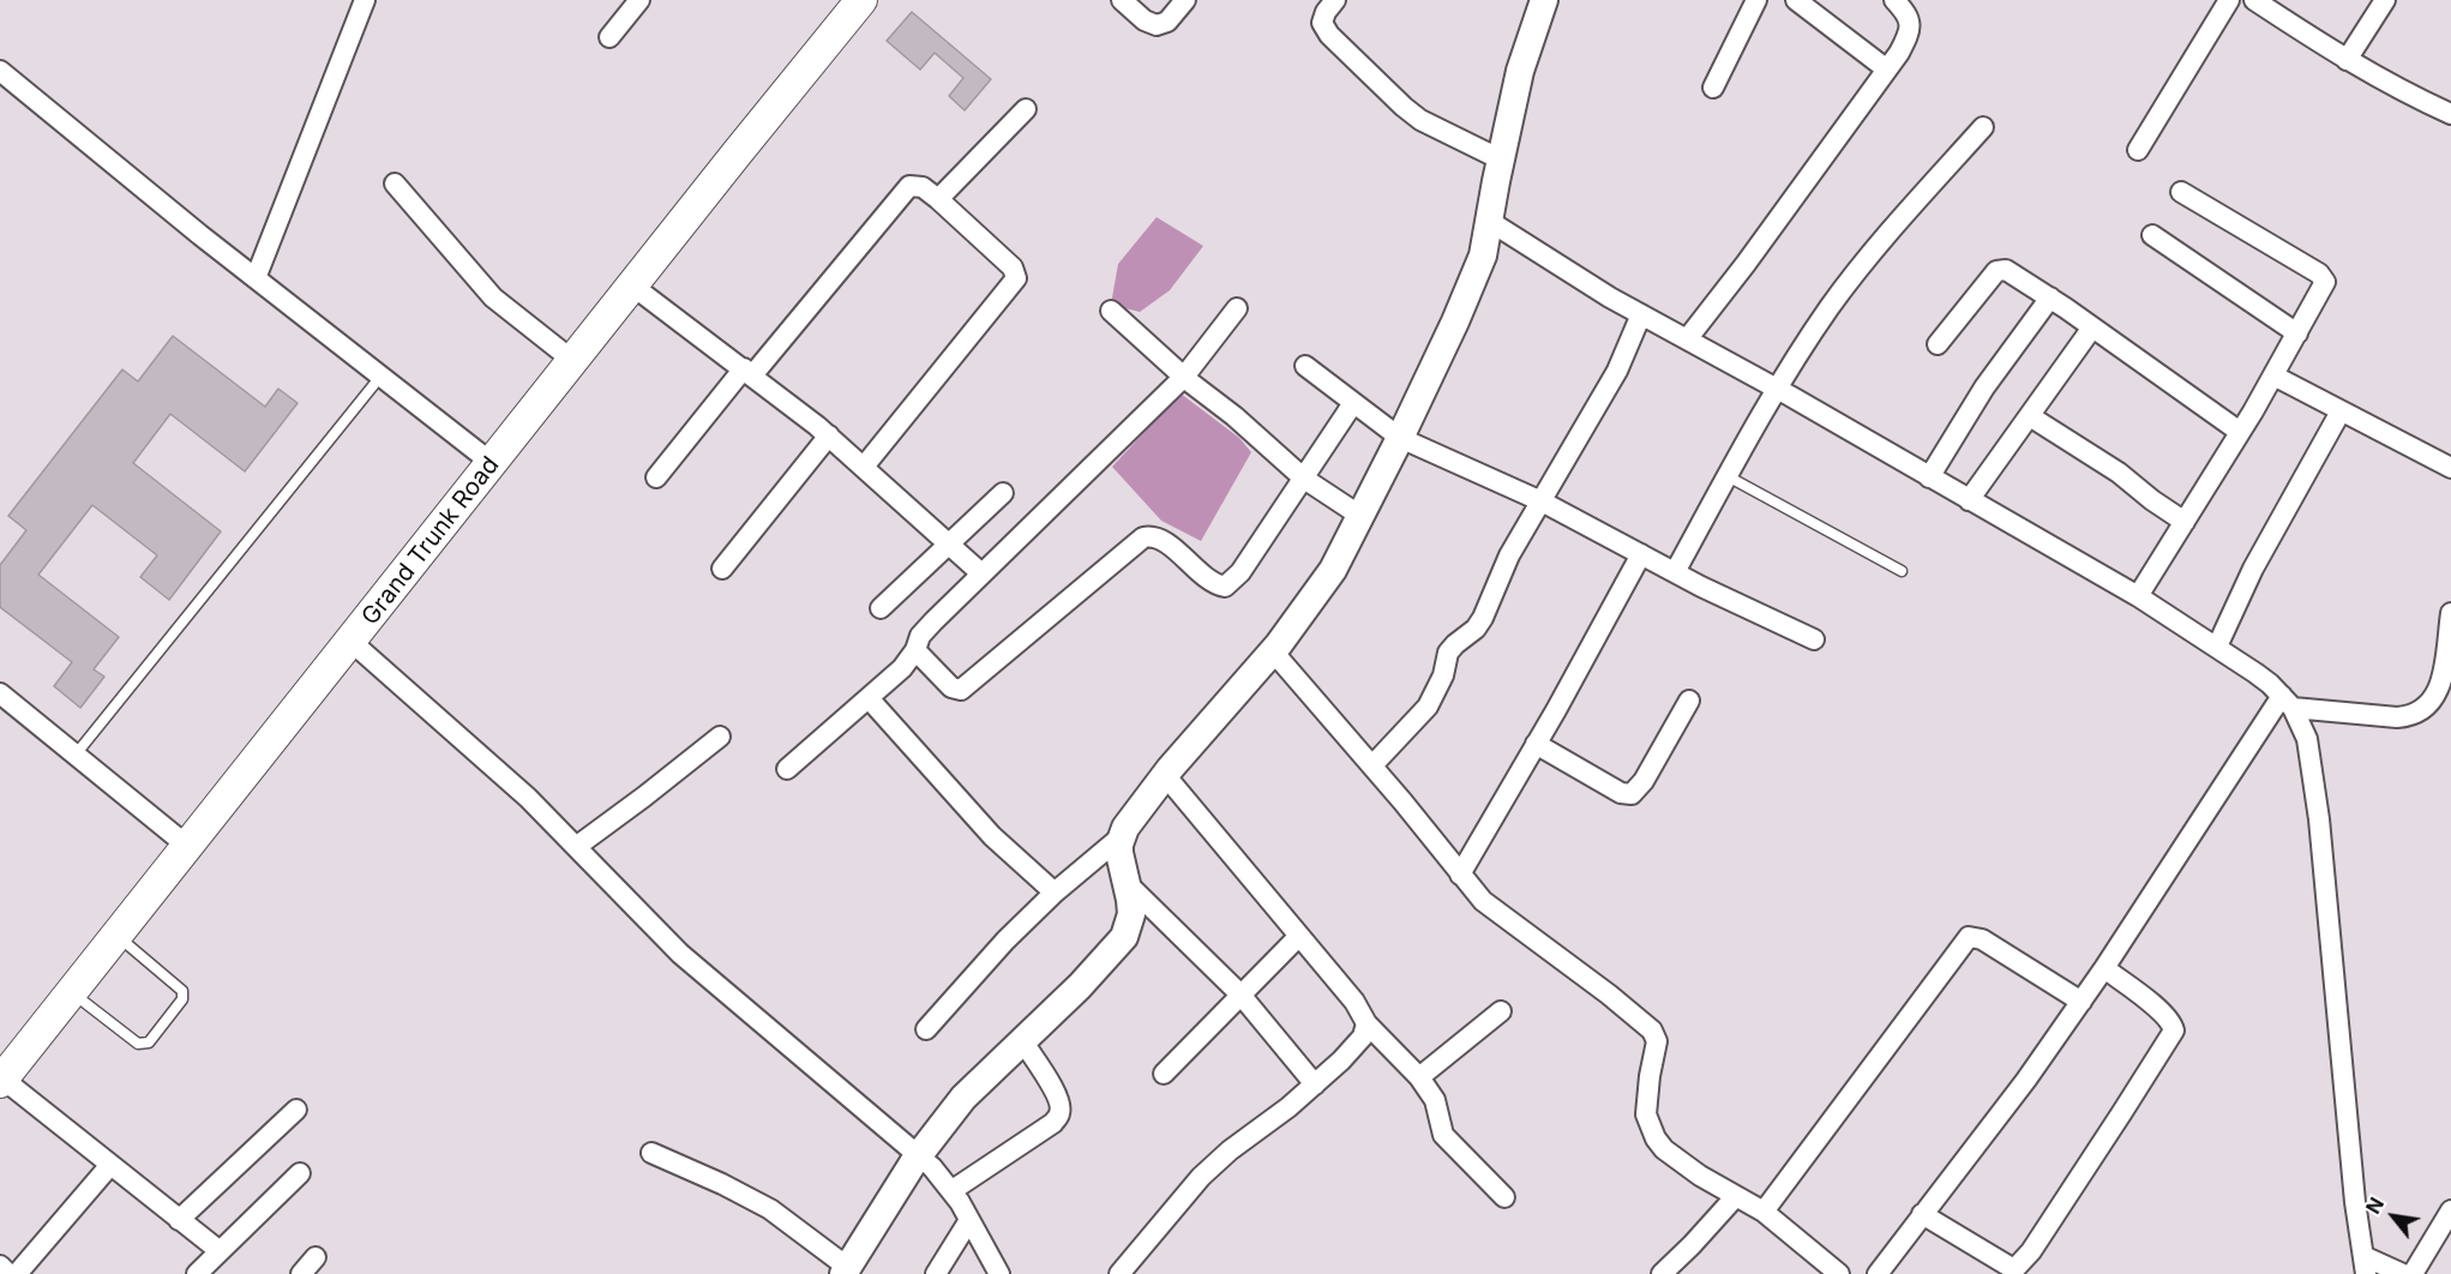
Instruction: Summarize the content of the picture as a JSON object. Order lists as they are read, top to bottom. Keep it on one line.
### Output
{"streets":{"main road":["Grand Trunk Road"]},"north":"top left"}
